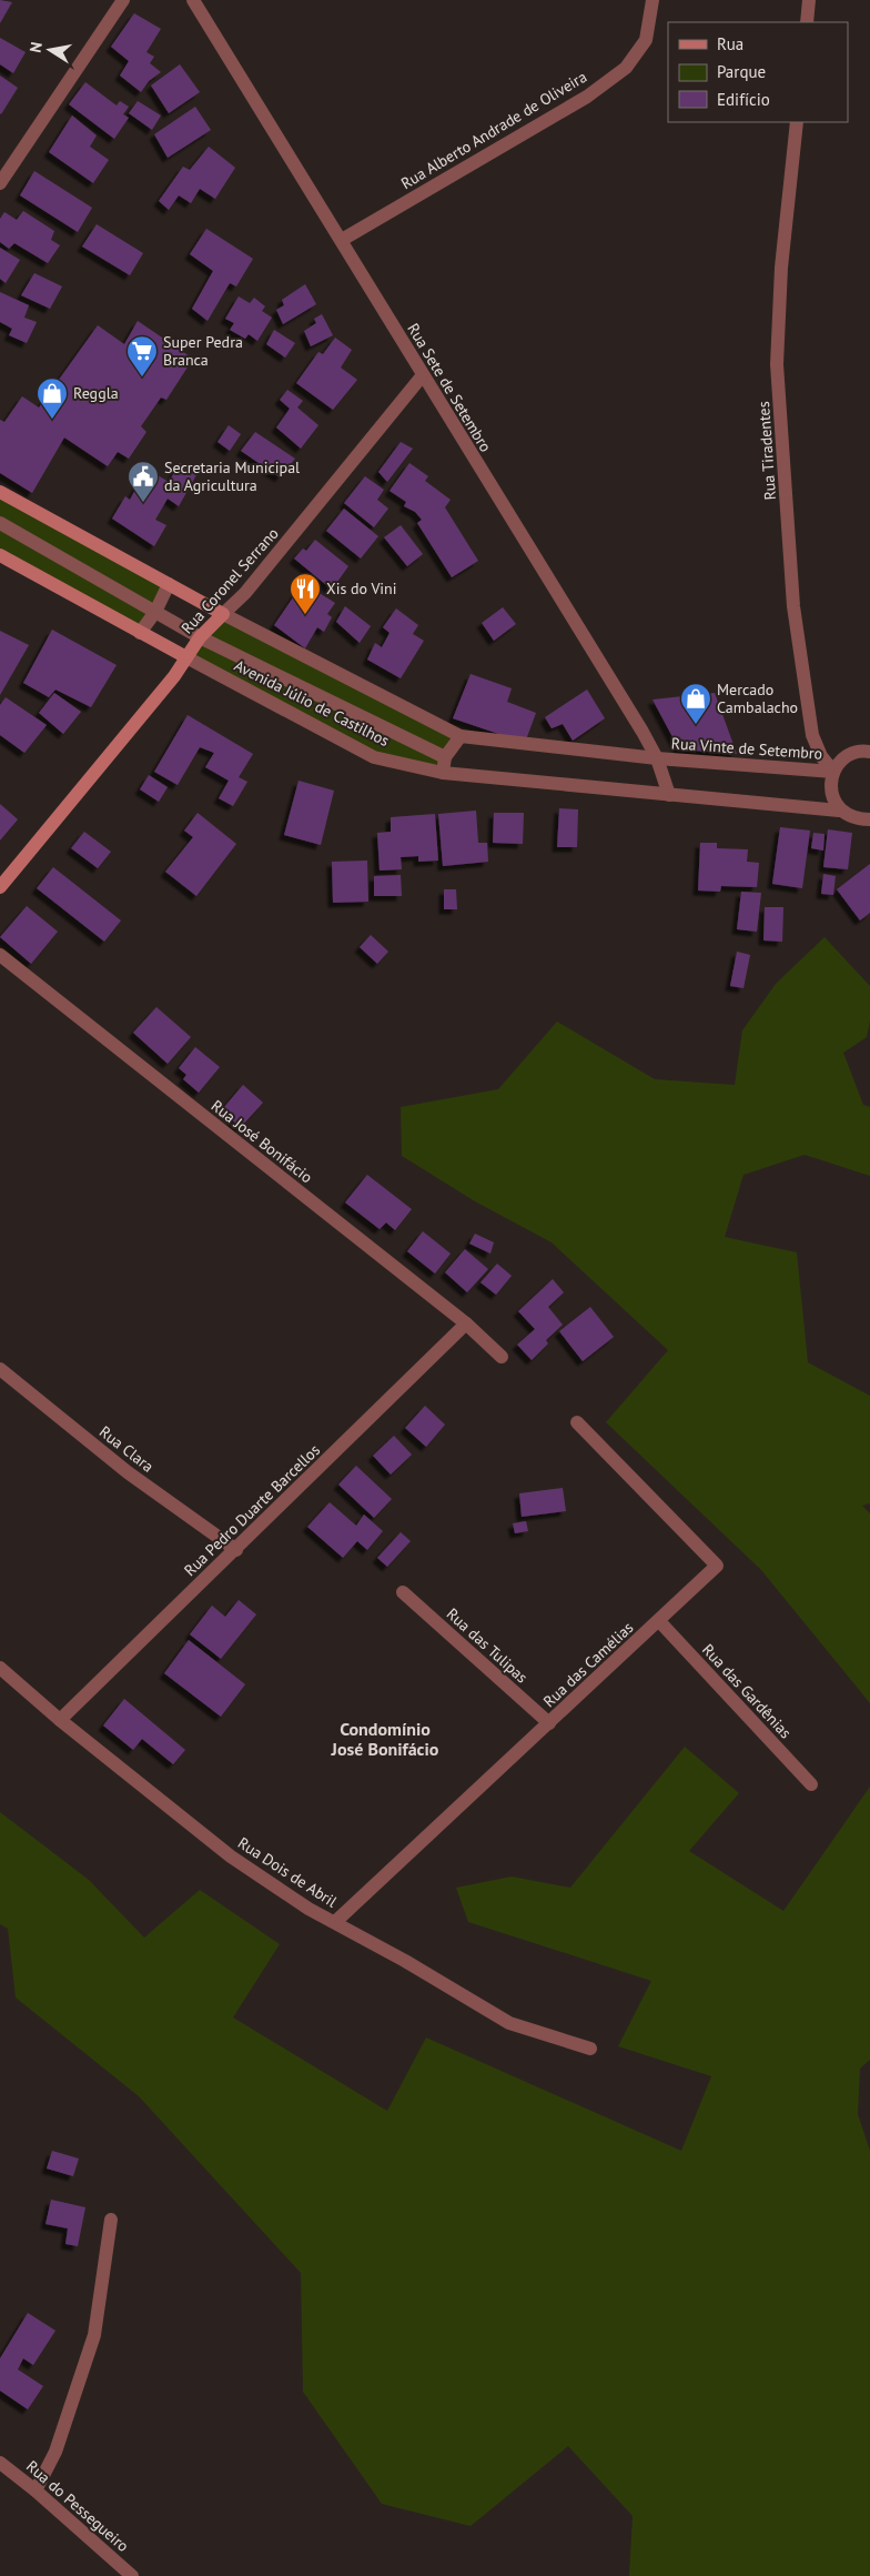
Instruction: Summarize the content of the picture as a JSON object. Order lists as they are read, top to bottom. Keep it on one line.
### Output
{"streets":{"main road":["Rua Coronel Serrano","Avenida Júlio de Castilhos"],"street":["Rua Alberto Andrade de Oliveira","Rua Sete de Setembro","Rua Tiradentes","Rua Vinte de Setembro","Rua José Bonifácio","Rua Clara","Rua Pedro Duarte Barcellos","Rua das Tulipas","Rua das Camélias","Rua das Gardênias","Rua Dois de Abril","Rua do Pessegueiro"]},"crossings":[["Rua Alberto Andrade de Oliveira","Rua Sete de Setembro"],["Rua Sete de Setembro","Rua Coronel Serrano"],["Rua Sete de Setembro","Avenida Júlio de Castilhos"],["Rua Sete de Setembro","Rua Vinte de Setembro"],["Rua Tiradentes","Rua Vinte de Setembro"],["Rua Coronel Serrano","Avenida Júlio de Castilhos"],["Rua José Bonifácio","Rua Pedro Duarte Barcellos"],["Rua Clara","Rua Pedro Duarte Barcellos"],["Rua Pedro Duarte Barcellos","Rua Dois de Abril"],["Rua das Tulipas","Rua das Camélias"],["Rua das Camélias","Rua das Gardênias"],["Rua das Camélias","Rua Dois de Abril"]],"districts":["Condomínio José Bonifácio"],"places":{"supermarket":["Super Pedra Branca"],"shop":["Reggla","Mercado Cambalacho"],"public building":["Secretaria Municipal da Agricultura"],"restaurant":["Xis do Vini"]},"legend":["Rua","Parque","Edifício"],"north":"left"}
